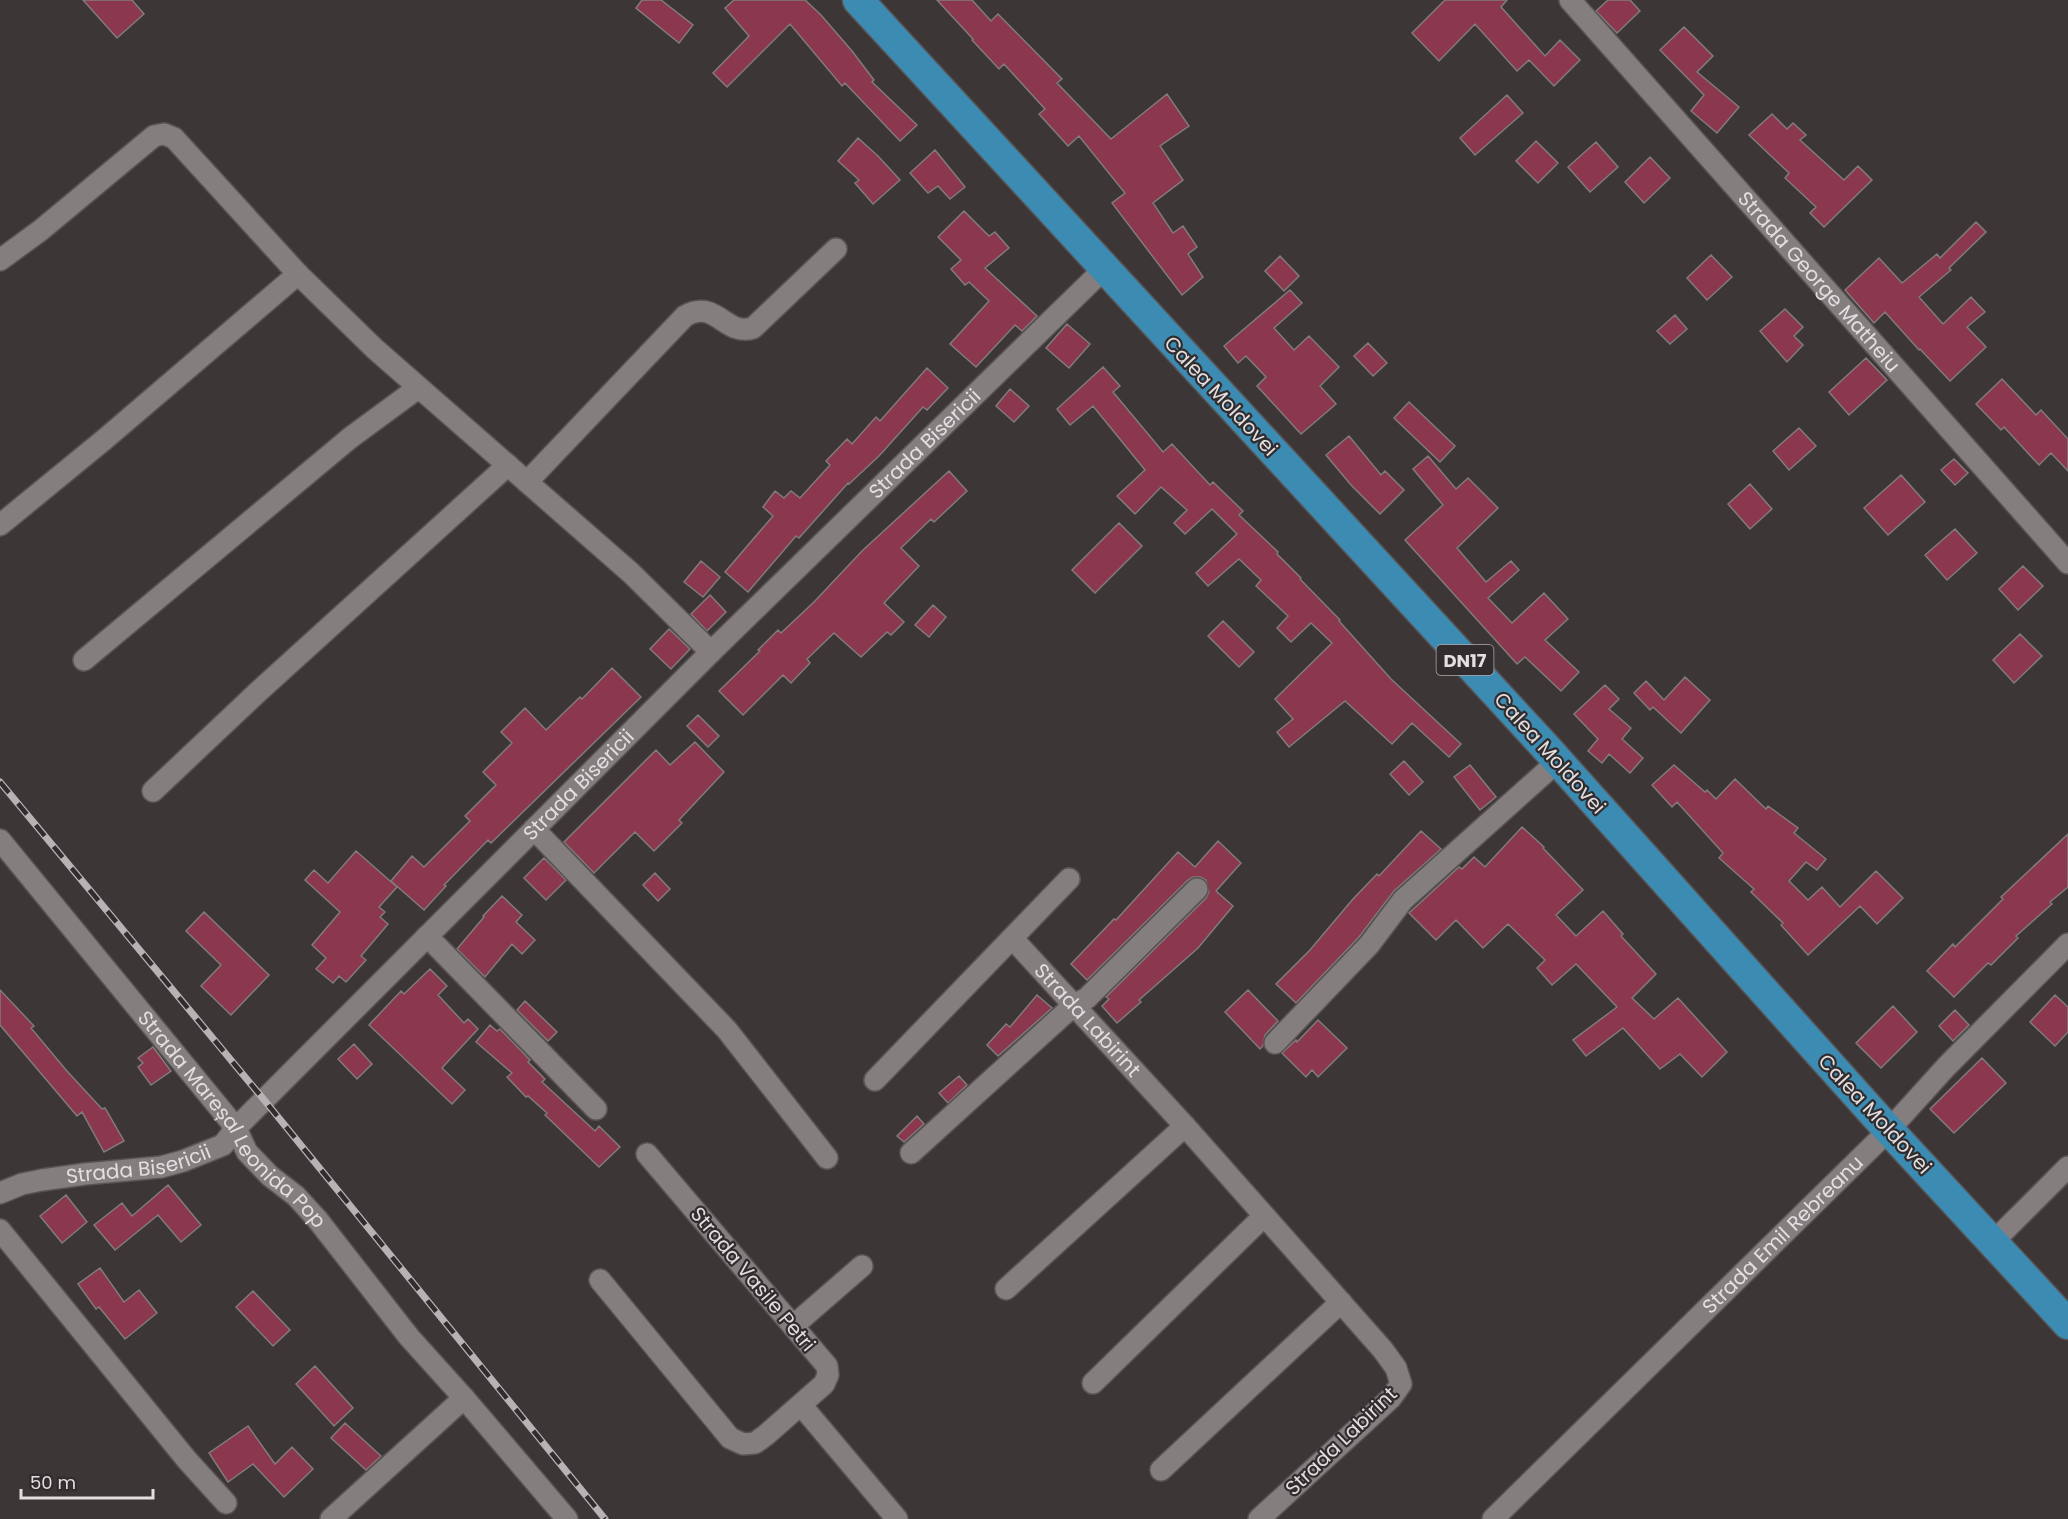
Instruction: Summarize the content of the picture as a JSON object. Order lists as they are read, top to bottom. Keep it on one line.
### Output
{"streets":{"highway":["Calea Moldovei","DN17"],"street":["Strada George Matheiu","Strada Bisericii","Strada Labirint","Strada Mareșal Leonida Pop","Strada Emil Rebreanu","Strada Vasile Petri"]},"crossings":[["Calea Moldovei","Strada Bisericii"],["Calea Moldovei","Strada Emil Rebreanu"],["Strada Bisericii","Strada Mareșal Leonida Pop"]],"scale_bar":"50 m"}
